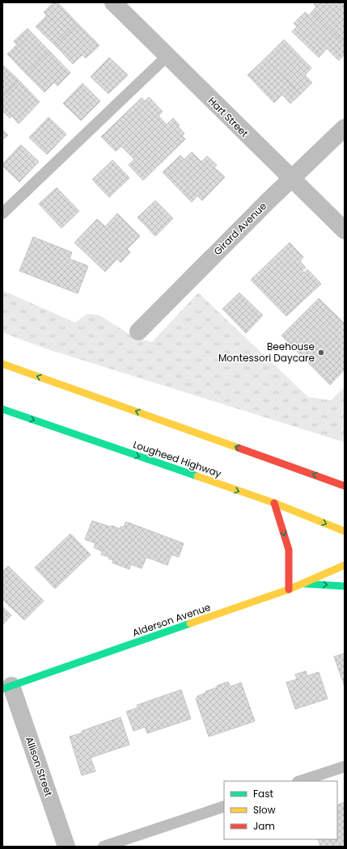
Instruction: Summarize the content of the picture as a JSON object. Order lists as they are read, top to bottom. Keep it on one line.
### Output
{"streets":{"main road":["Lougheed Highway","Alderson Avenue"],"street":["Hart Street","Girard Avenue","Allison Street"]},"crossings":[["Hart Street","Girard Avenue"],["Alderson Avenue","Allison Street"]],"places":["Beehouse Montessori Daycare"],"legend":["Fast","Slow","Jam"]}
